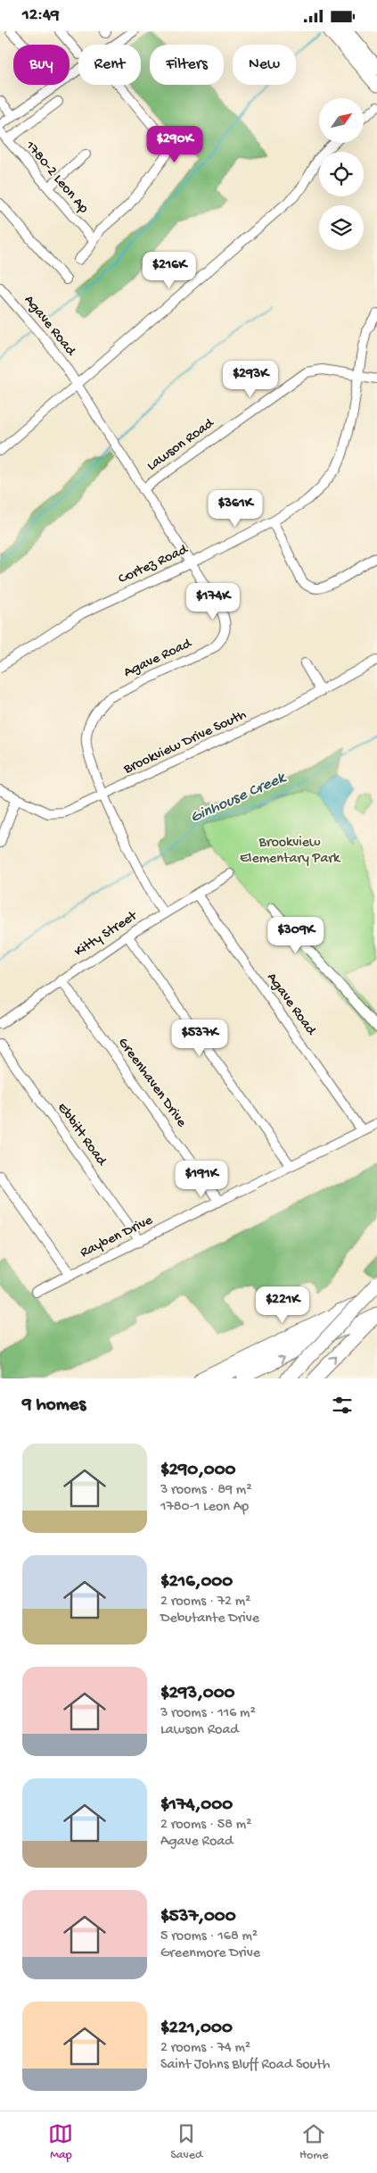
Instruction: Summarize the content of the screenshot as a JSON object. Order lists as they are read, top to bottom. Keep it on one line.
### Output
{"streets":{"street":["1780-2 Leon Ap","Agave Road","Lawson Road","Cortez Road","Brookview Drive South","Kitty Street","Greenhaven Drive","Ebbitt Road","Rayben Drive"]},"crossings":[["Agave Road","Lawson Road"],["Agave Road","Cortez Road"],["Agave Road","Brookview Drive South"],["Agave Road","Kitty Street"],["Agave Road","Rayben Drive"],["Lawson Road","Cortez Road"],["Kitty Street","Greenhaven Drive"],["Greenhaven Drive","Rayben Drive"],["Ebbitt Road","Rayben Drive"]],"water":["Ginhouse Creek"],"parks":["Brookview Elementary Park"],"north":"top right","page":{"status":"12:49","chip":["Buy","Rent","Filters","New"],"price":["$290K","$216K","$293K","$361K","$174K","$309K","$537K","$191K","$221K"],"heading":"9 homes","list":[{"name":"$290,000","note":"3 rooms · 89 m² · 1780-1 Leon Ap"},{"name":"$216,000","note":"2 rooms · 72 m² · Debutante Drive"},{"name":"$293,000","note":"3 rooms · 116 m² · Lawson Road"},{"name":"$174,000","note":"2 rooms · 58 m² · Agave Road"},{"name":"$537,000","note":"5 rooms · 168 m² · Greenmore Drive"},{"name":"$221,000","note":"2 rooms · 74 m² · Saint Johns Bluff Road South"}],"tabs":["Map","Saved","Home"]}}
